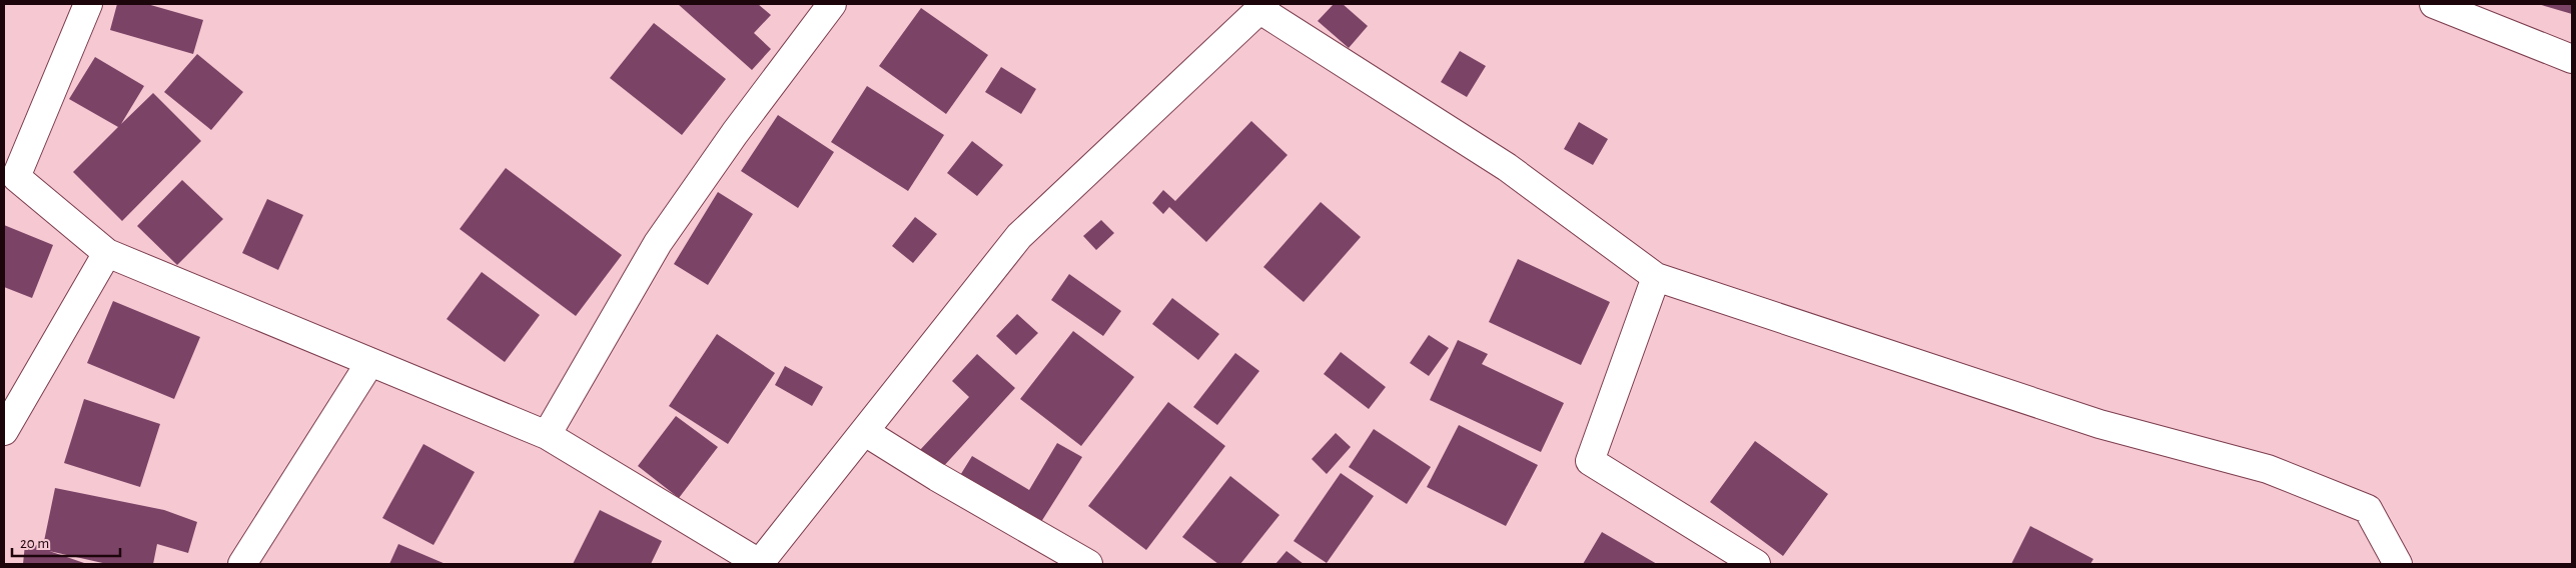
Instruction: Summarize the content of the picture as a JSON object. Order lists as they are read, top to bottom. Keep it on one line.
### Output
{"scale_bar":"20 m"}
